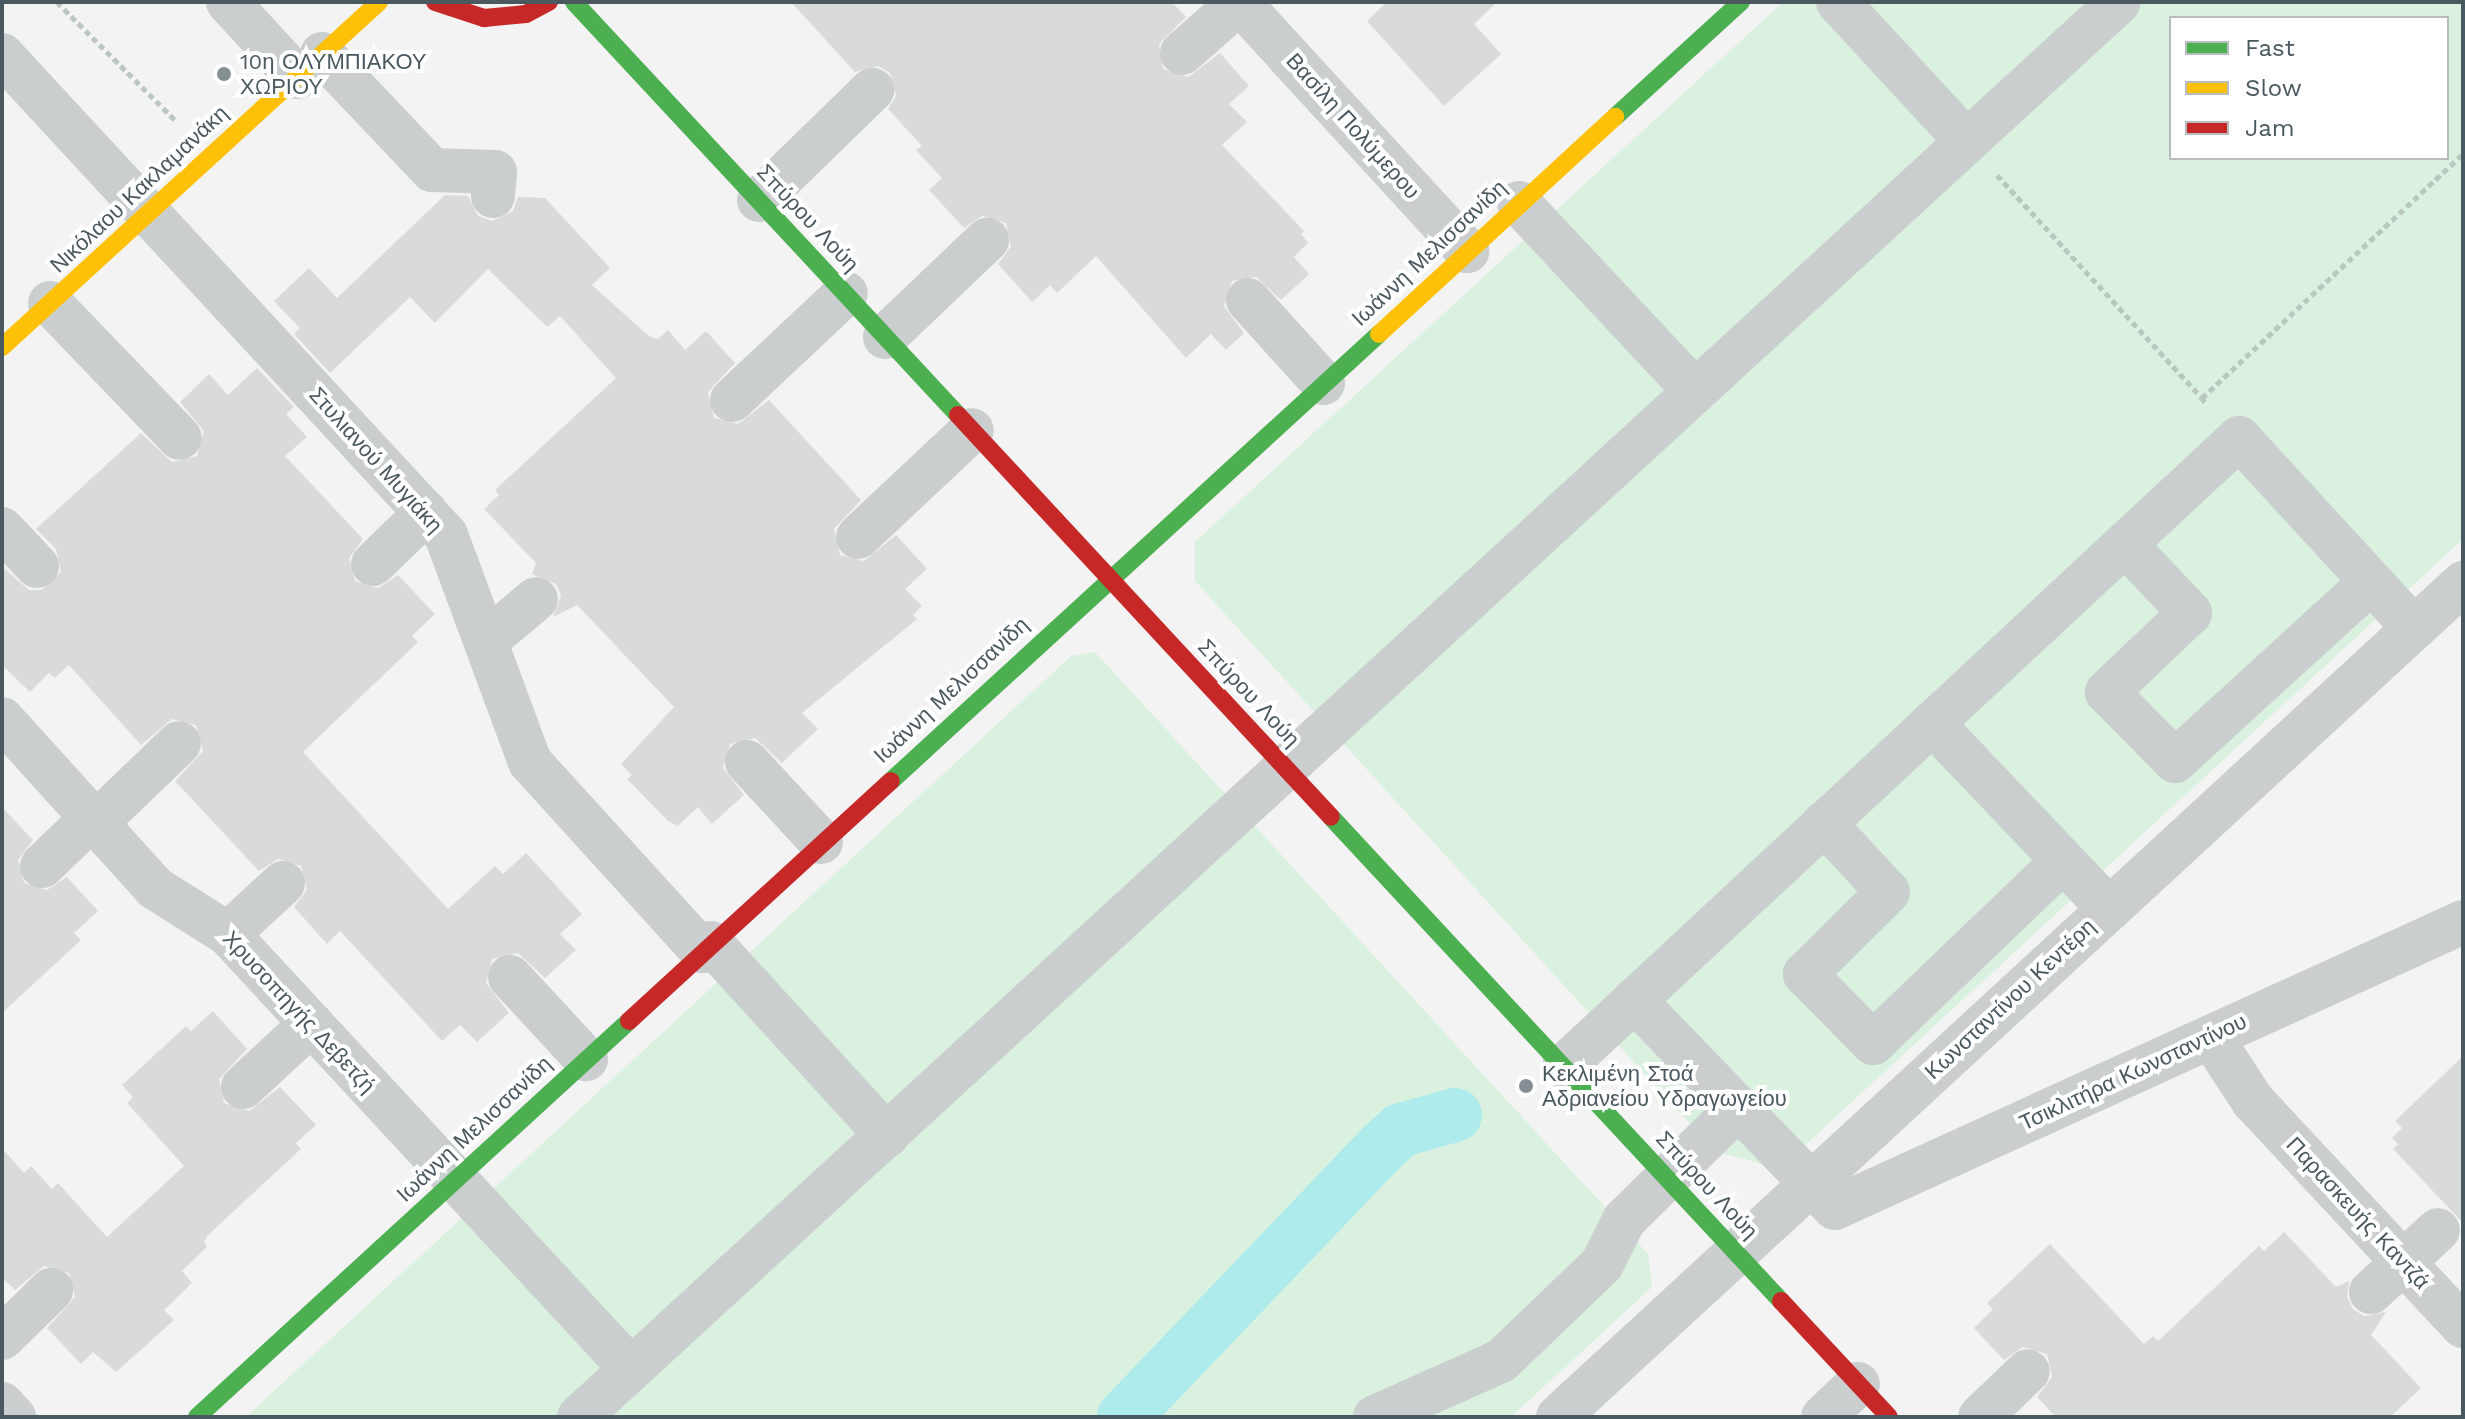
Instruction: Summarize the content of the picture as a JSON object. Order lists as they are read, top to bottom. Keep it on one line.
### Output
{"streets":{"street":["Βασίλη Πολύμερου","Νικόλαου Κακλαμανάκη","Σπύρου Λούη","Ιωάννη Μελισσανίδη","Στυλιανού Μυγιάκη","Κωνσταντίνου Κεντέρη","Χρυσοπηγής Δεβετζή","Τσικλιτήρα Κωνσταντίνου","Παρασκευής Καντζά"]},"crossings":[["Βασίλη Πολύμερου","Ιωάννη Μελισσανίδη"],["Νικόλαου Κακλαμανάκη","Στυλιανού Μυγιάκη"],["Σπύρου Λούη","Ιωάννη Μελισσανίδη"],["Σπύρου Λούη","Κωνσταντίνου Κεντέρη"],["Ιωάννη Μελισσανίδη","Στυλιανού Μυγιάκη"],["Ιωάννη Μελισσανίδη","Χρυσοπηγής Δεβετζή"],["Κωνσταντίνου Κεντέρη","Τσικλιτήρα Κωνσταντίνου"],["Τσικλιτήρα Κωνσταντίνου","Παρασκευής Καντζά"]],"places":["10η ΟΛΥΜΠΙΑΚΟΥ ΧΩΡΙΟΥ","Κεκλιμένη Στοά Αδριανείου Υδραγωγείου"],"legend":["Fast","Slow","Jam"]}
